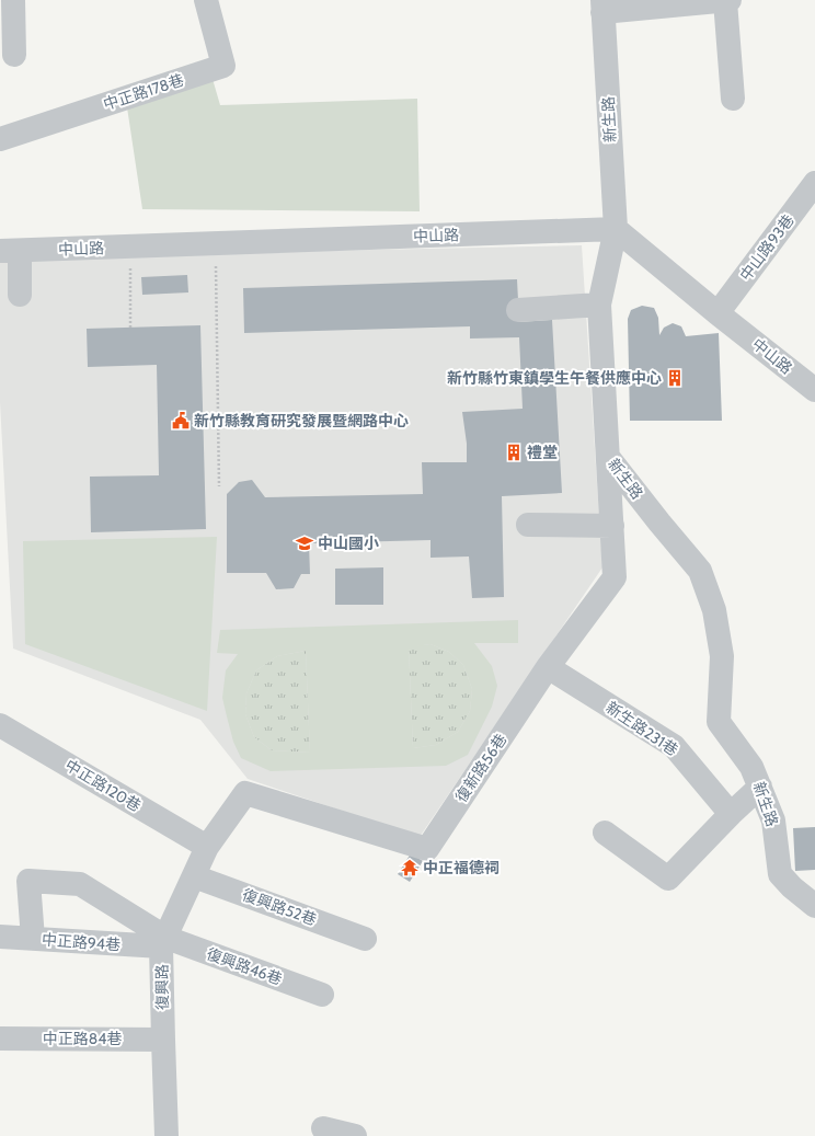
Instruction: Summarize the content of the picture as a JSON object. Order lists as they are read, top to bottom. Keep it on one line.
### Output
{"streets":{"street":["中正路178巷","新生路","中山路","中山路93巷","新生路231巷","復新路56巷","中正路120巷","復興路52巷","中正路94巷","復興路46巷","復興路","中正路84巷"]},"crossings":[["新生路","中山路"],["新生路","復新路56巷"],["中山路","中山路93巷"],["新生路231巷","復新路56巷"],["復新路56巷","中正路120巷"],["復新路56巷","復興路"],["中正路120巷","復興路"],["復興路52巷","復興路"],["中正路94巷","復興路46巷"],["中正路94巷","復興路"],["復興路46巷","復興路"],["復興路","中正路84巷"]],"places":{"building":["新竹縣竹東鎮學生午餐供應中心","禮堂"],"public building":["新竹縣教育研究發展暨網路中心"],"school or university":["中山國小"],"temple":["中正福德祠"]}}
